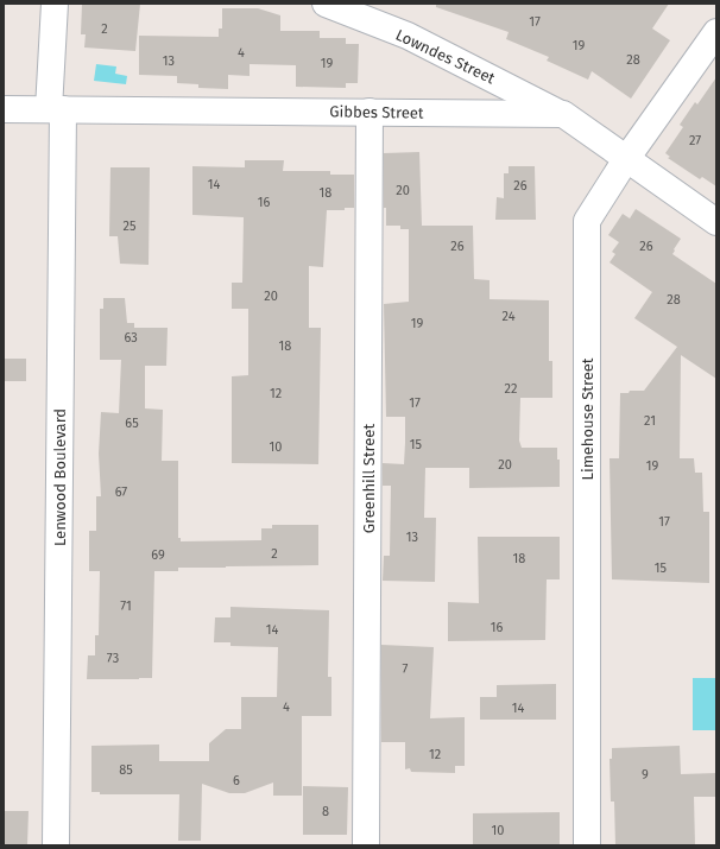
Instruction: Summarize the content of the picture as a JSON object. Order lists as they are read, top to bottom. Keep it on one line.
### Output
{"streets":{"street":["Lowndes Street","Gibbes Street","Limehouse Street","Lenwood Boulevard","Greenhill Street"]},"crossings":[["Lowndes Street","Gibbes Street"],["Gibbes Street","Lenwood Boulevard"],["Gibbes Street","Greenhill Street"]],"house_numbers":["17","2","19","4","28","13","19","27","14","26","20","18","16","25","26","26","20","28","24","19","63","18","22","12","17","21","65","15","10","20","19","67","17","13","2","69","18","15","71","16","14","73","7","4","14","12","85","9","6","8","10"]}
